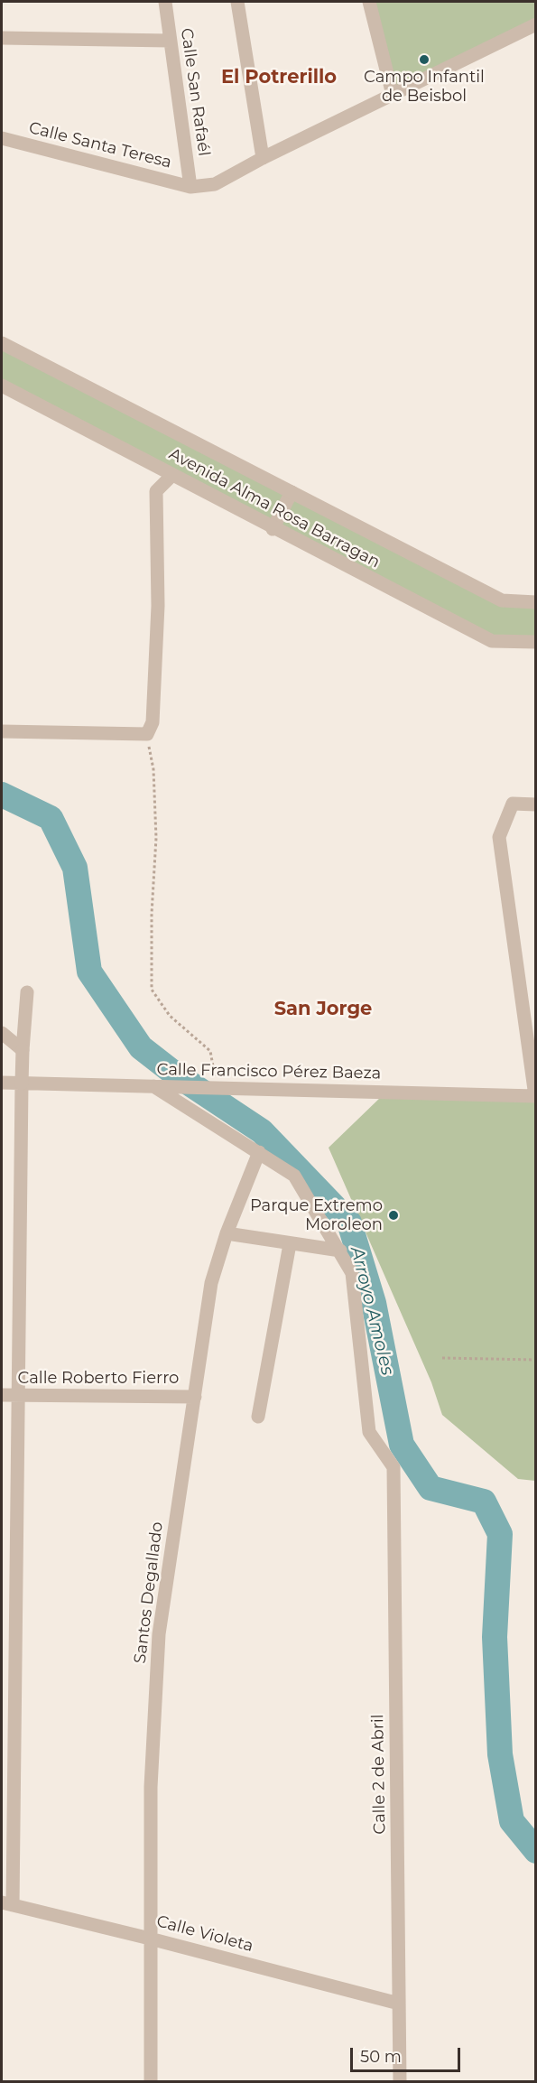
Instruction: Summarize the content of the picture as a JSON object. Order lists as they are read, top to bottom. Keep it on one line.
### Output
{"streets":{"street":["Calle San Rafaél","Calle Santa Teresa","Avenida Alma Rosa Barragan","Calle Francisco Pérez Baeza","Calle Roberto Fierro","Santos Degallado","Calle 2 de Abril","Calle Violeta"]},"crossings":[["Calle San Rafaél","Calle Santa Teresa"],["Calle Roberto Fierro","Santos Degallado"],["Santos Degallado","Calle Violeta"],["Calle 2 de Abril","Calle Violeta"]],"districts":["El Potrerillo","San Jorge"],"water":["Arroyo Amoles"],"places":["Campo Infantil de Beisbol","Parque Extremo Moroleon"],"scale_bar":"50 m"}
